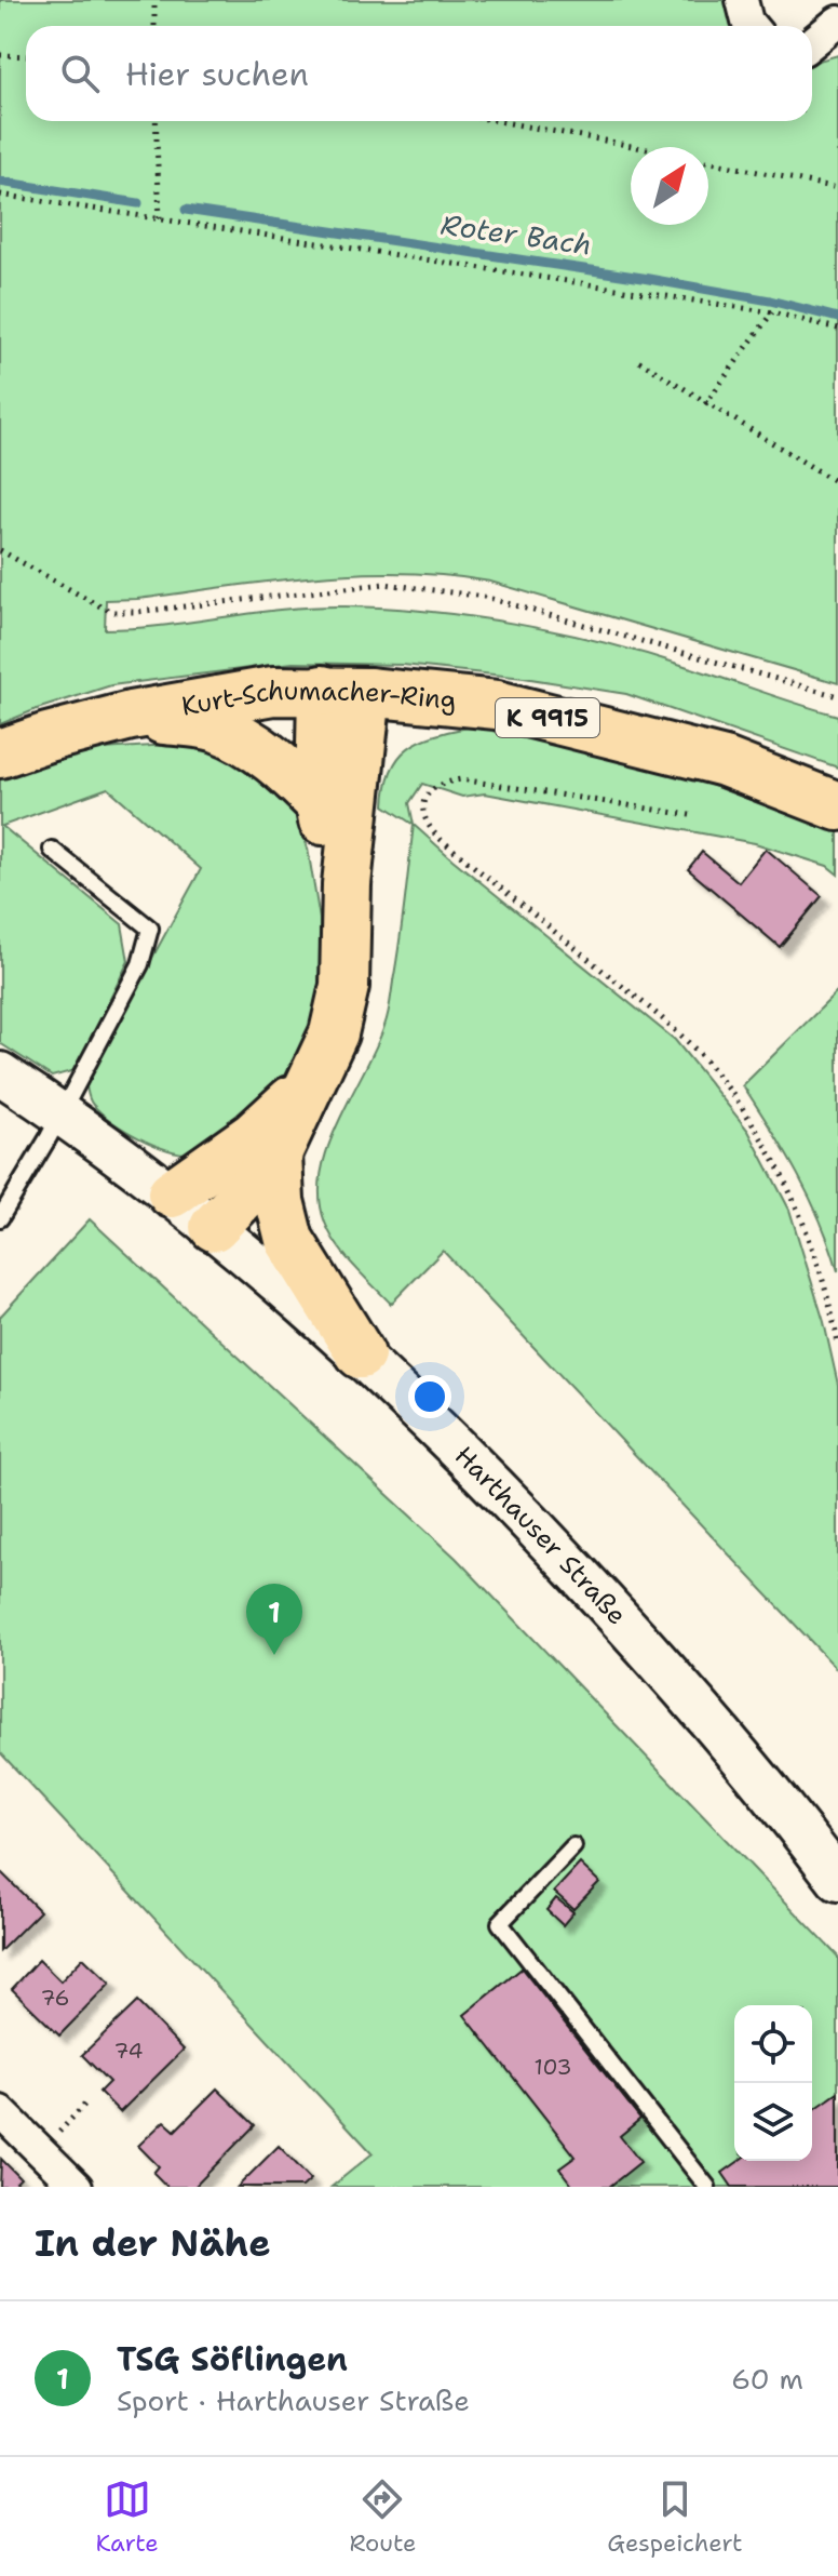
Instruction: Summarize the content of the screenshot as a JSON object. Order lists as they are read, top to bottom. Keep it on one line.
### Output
{"streets":{"main road":["Kurt-Schumacher-Ring","K 9915"],"street":["Harthauser Straße"]},"crossings":[["Kurt-Schumacher-Ring","K 9915"],["K 9915","Harthauser Straße"]],"water":["Roter Bach"],"house_numbers":["76","74","103"],"north":"top right","page":{"search":"Hier suchen","pins":"1","heading":"In der Nähe","list":[{"mark":"1","name":"TSG Söflingen","note":"Sport · Harthauser Straße","value":"60 m"}],"nav":["Karte","Route","Gespeichert"]}}
